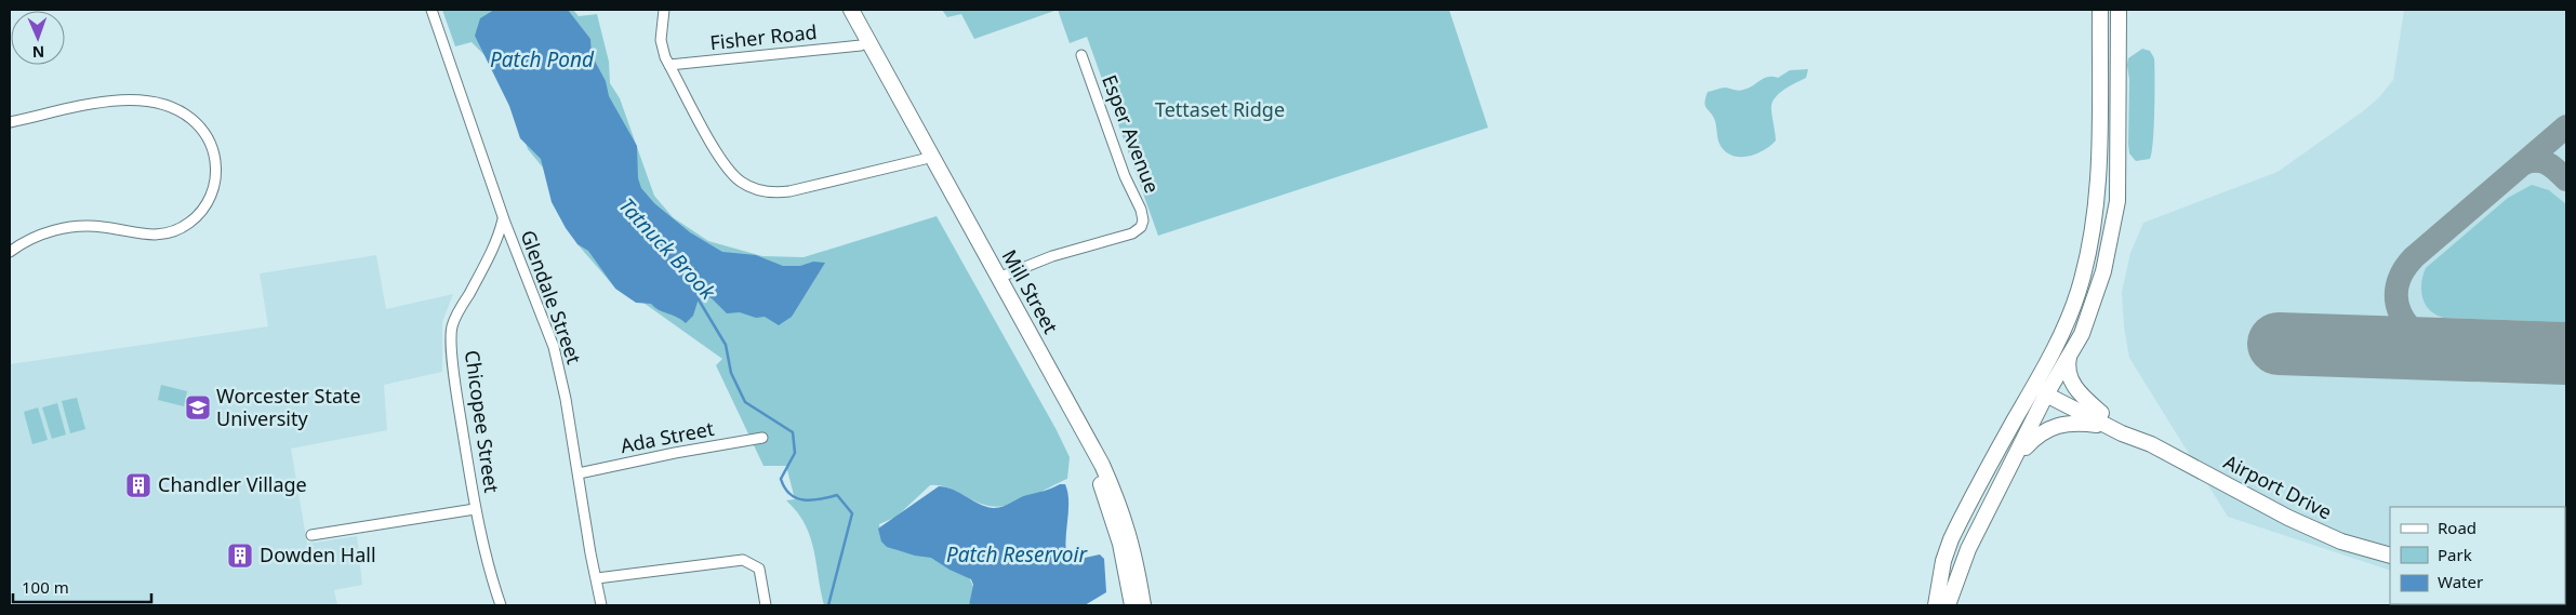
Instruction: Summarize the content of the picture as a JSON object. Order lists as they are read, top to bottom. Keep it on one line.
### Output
{"streets":{"main road":["Mill Street","Airport Drive"],"street":["Fisher Road","Esper Avenue","Glendale Street","Chicopee Street","Ada Street"]},"crossings":[["Fisher Road","Mill Street"],["Esper Avenue","Mill Street"],["Glendale Street","Chicopee Street"],["Glendale Street","Ada Street"]],"water":["Patch Pond","Tatnuck Brook","Patch Reservoir"],"parks":["Tettaset Ridge"],"places":{"school or university":["Worcester State University"],"building":["Chandler Village","Dowden Hall"]},"legend":["Road","Park","Water"],"scale_bar":"100 m","north":"bottom"}
